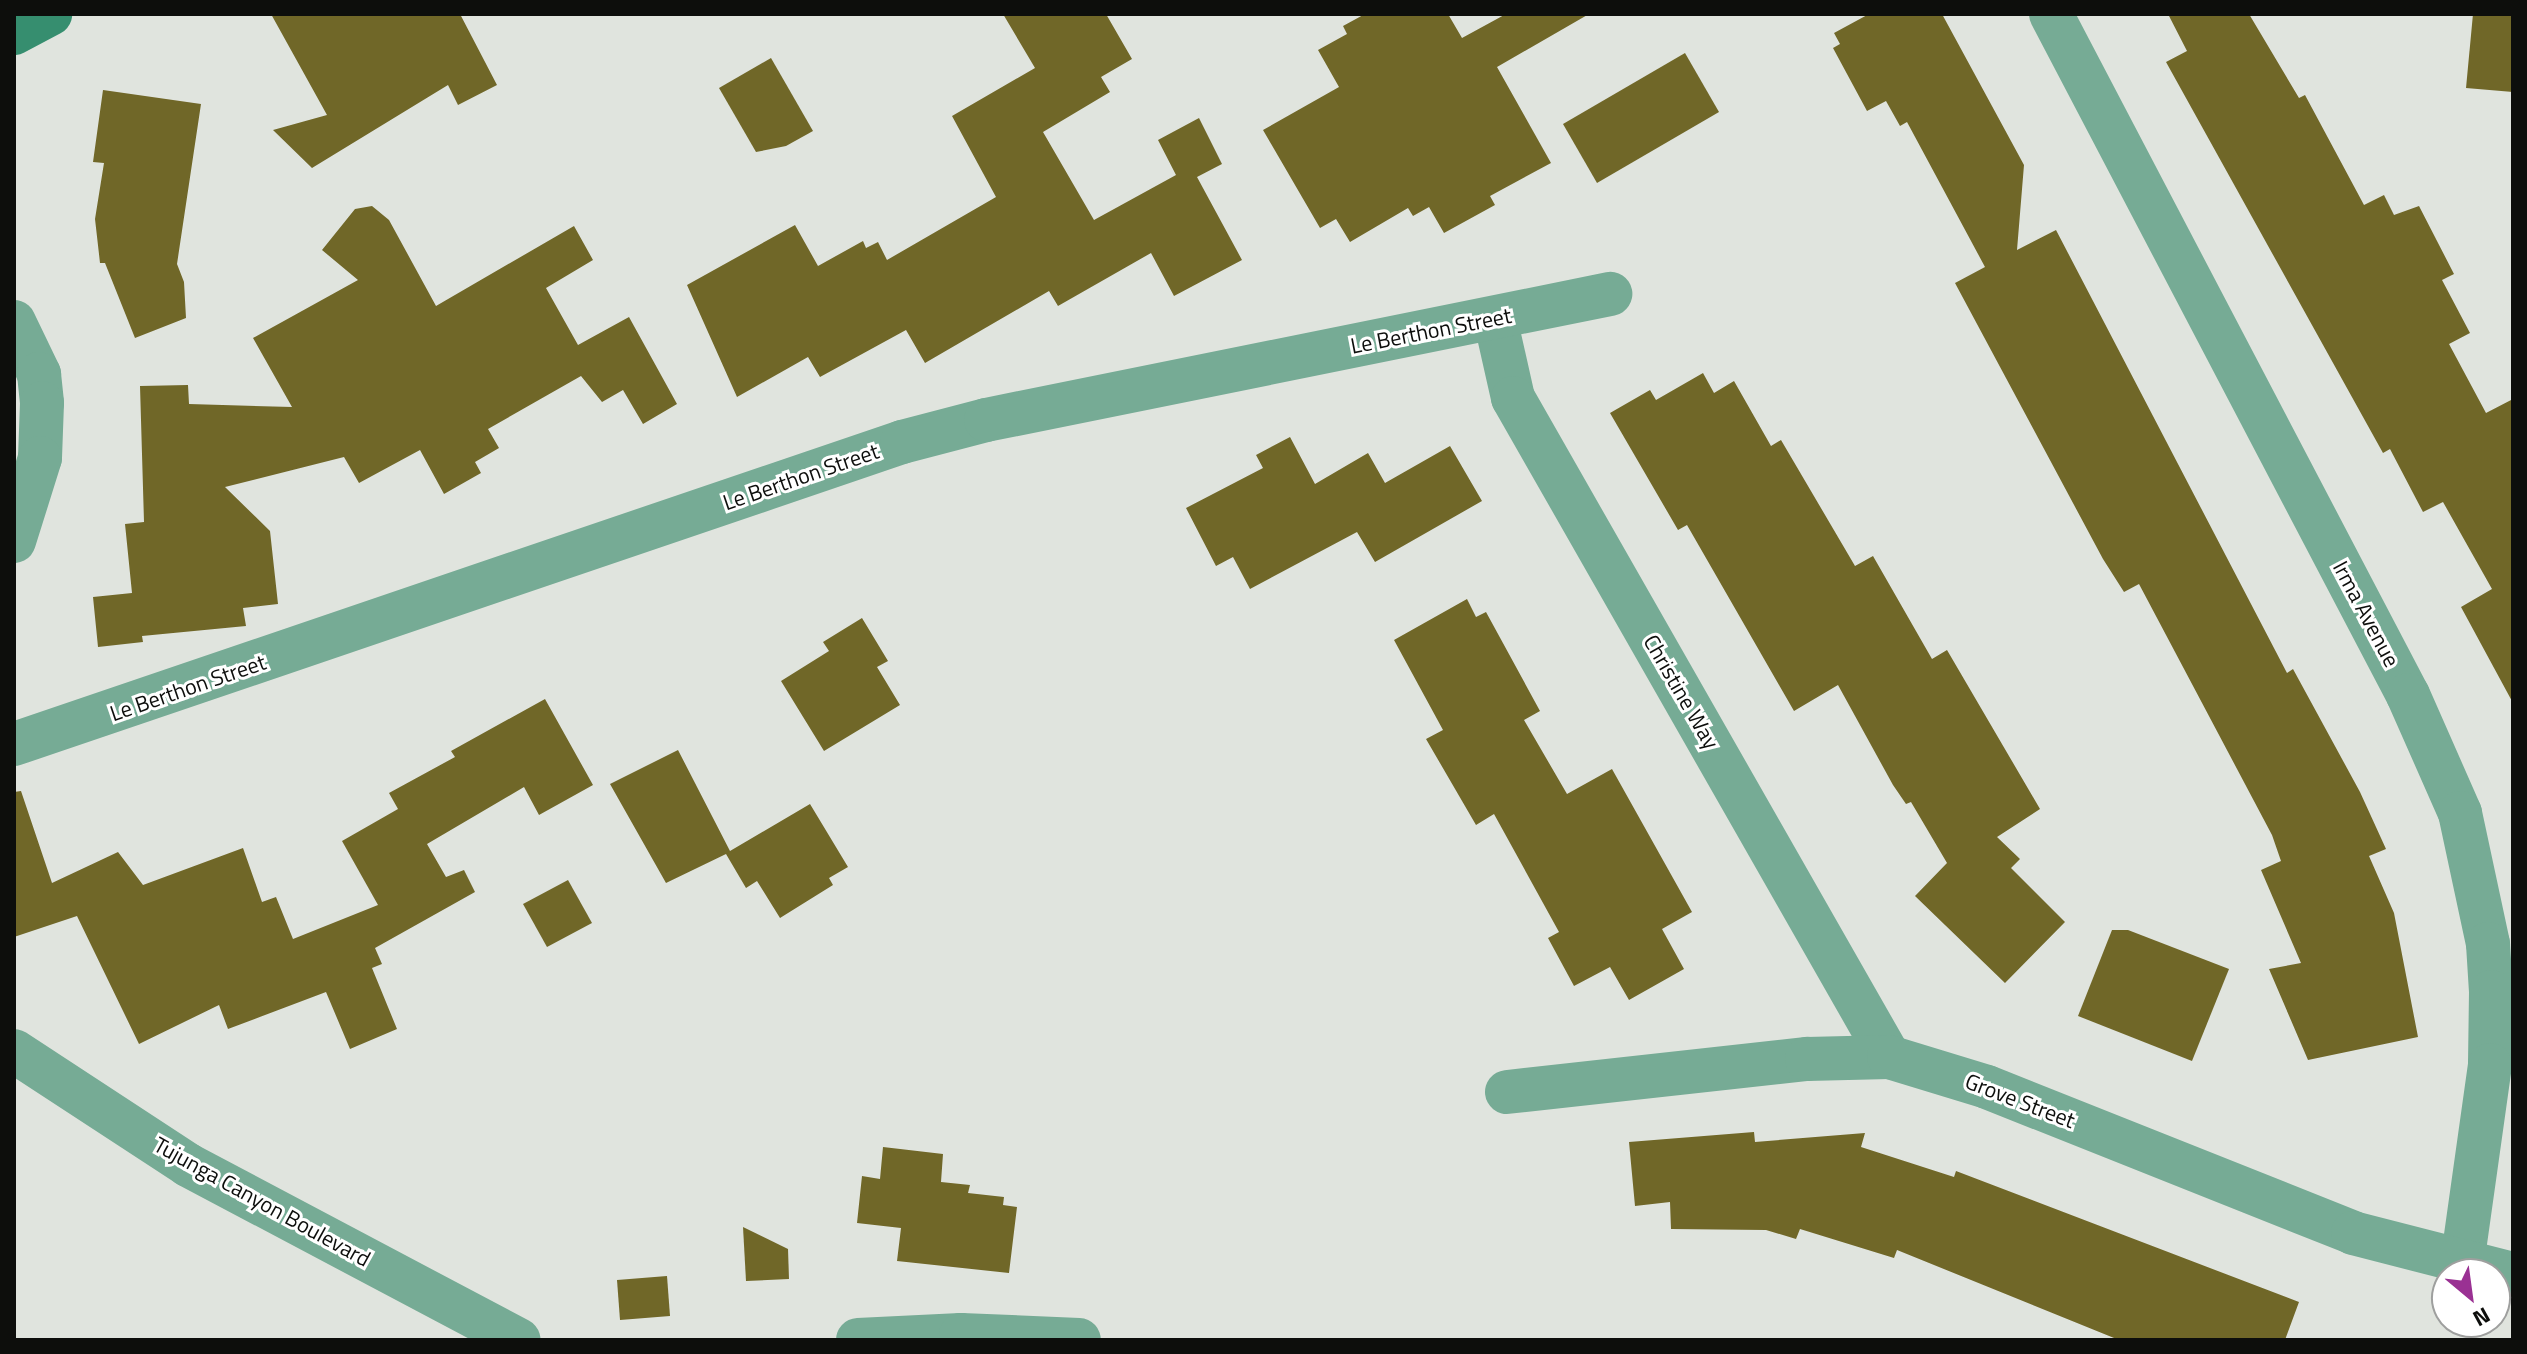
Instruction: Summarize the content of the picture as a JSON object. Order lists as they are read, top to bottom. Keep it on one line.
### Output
{"streets":{"street":["Le Berthon Street","Irma Avenue","Christine Way","Grove Street","Tujunga Canyon Boulevard"]},"crossings":[["Le Berthon Street","Christine Way"],["Christine Way","Grove Street"]],"north":"bottom right"}
